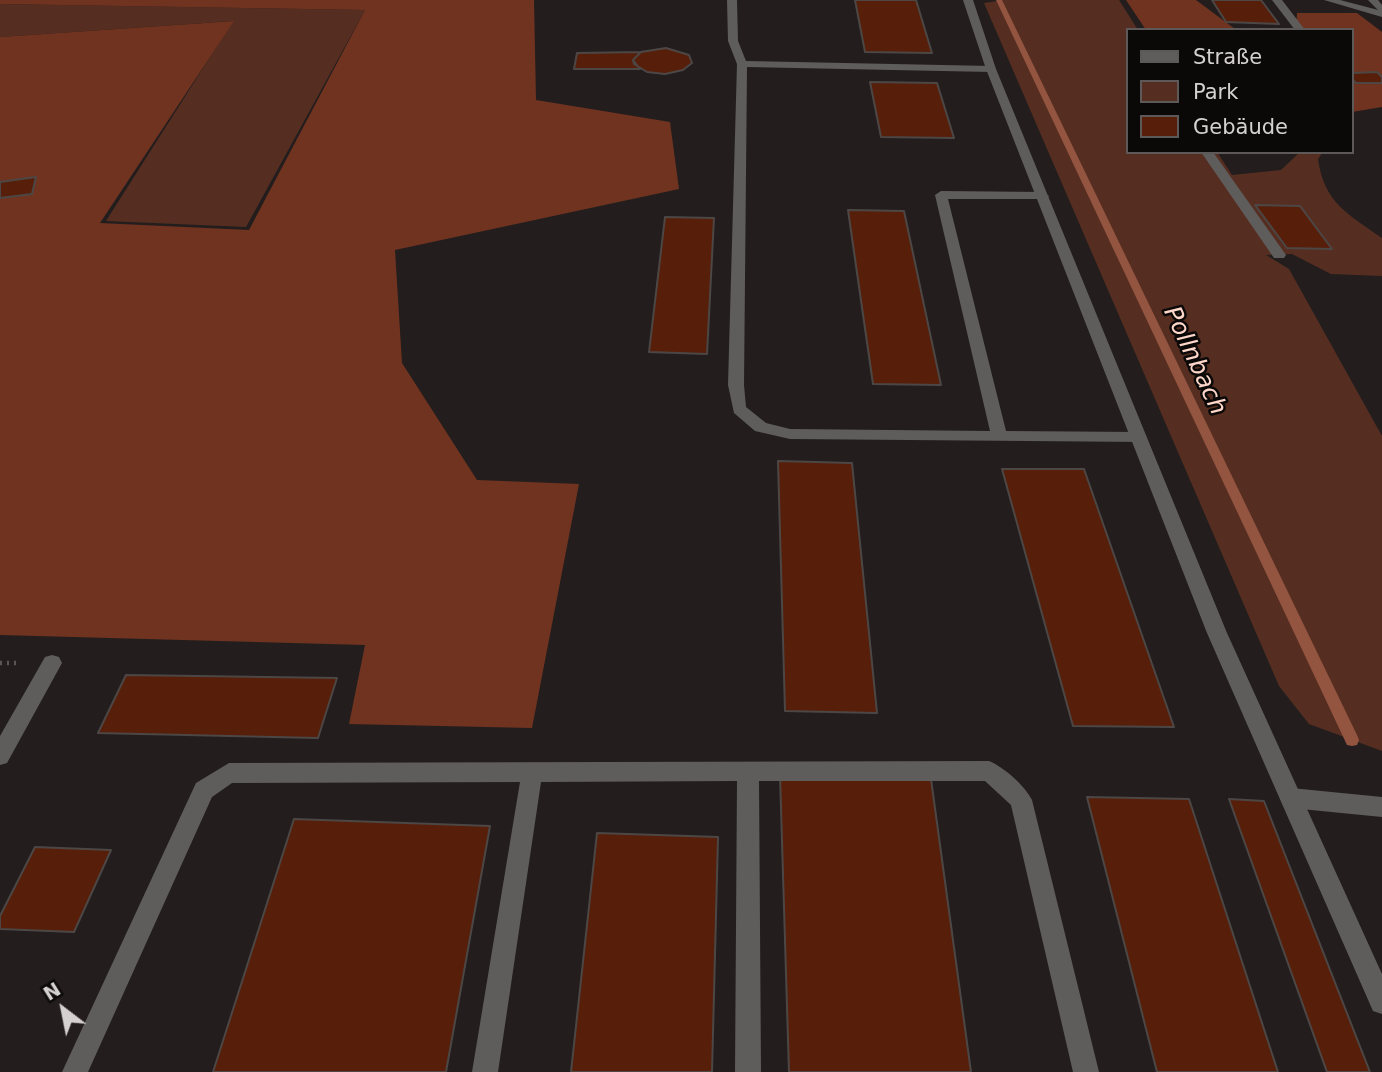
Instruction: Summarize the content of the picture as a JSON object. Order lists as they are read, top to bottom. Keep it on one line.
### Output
{"water":["Pollnbach"],"legend":["Straße","Park","Gebäude"],"north":"top left"}
